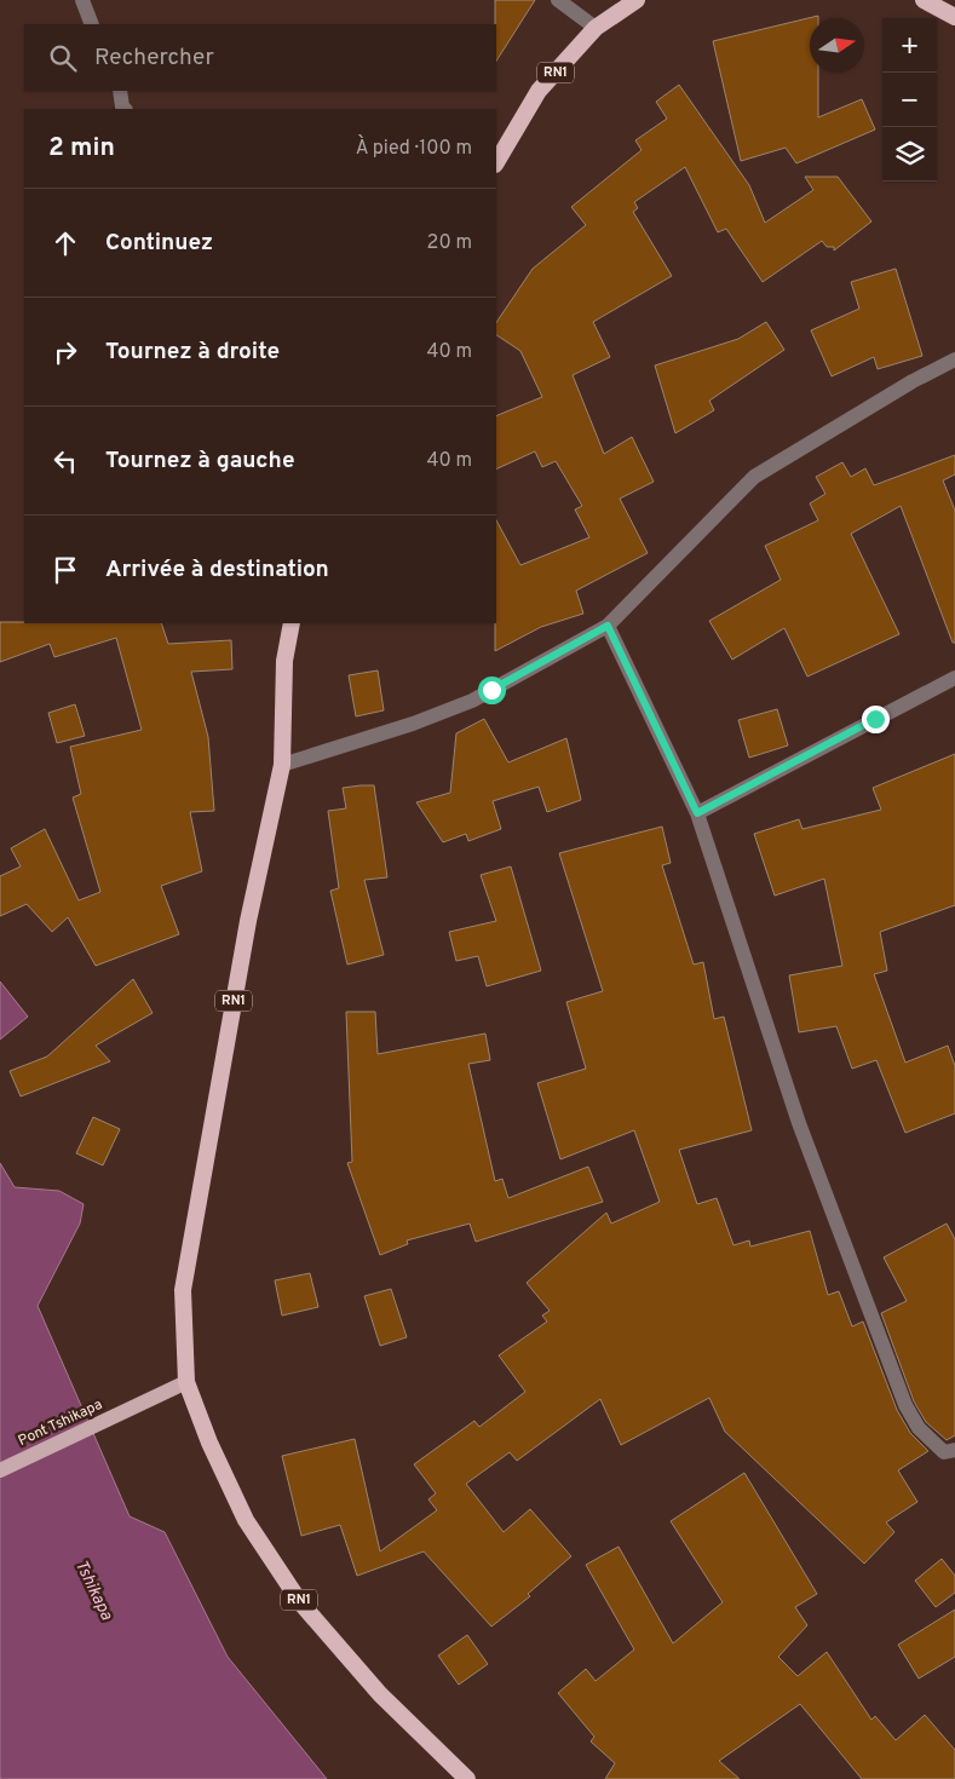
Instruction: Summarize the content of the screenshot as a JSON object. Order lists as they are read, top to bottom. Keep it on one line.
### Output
{"streets":{"highway":["RN1"],"main road":["Pont Tshikapa"]},"crossings":[["RN1","Pont Tshikapa"]],"water":["Tshikapa"],"north":"right","page":{"map_buttons":["+","−"],"search":"Rechercher","heading":["2 min","À pied · 100 m"],"list":[["Continuez","20 m"],["Tournez à droite","40 m"],["Tournez à gauche","40 m"],"Arrivée à destination"]}}
